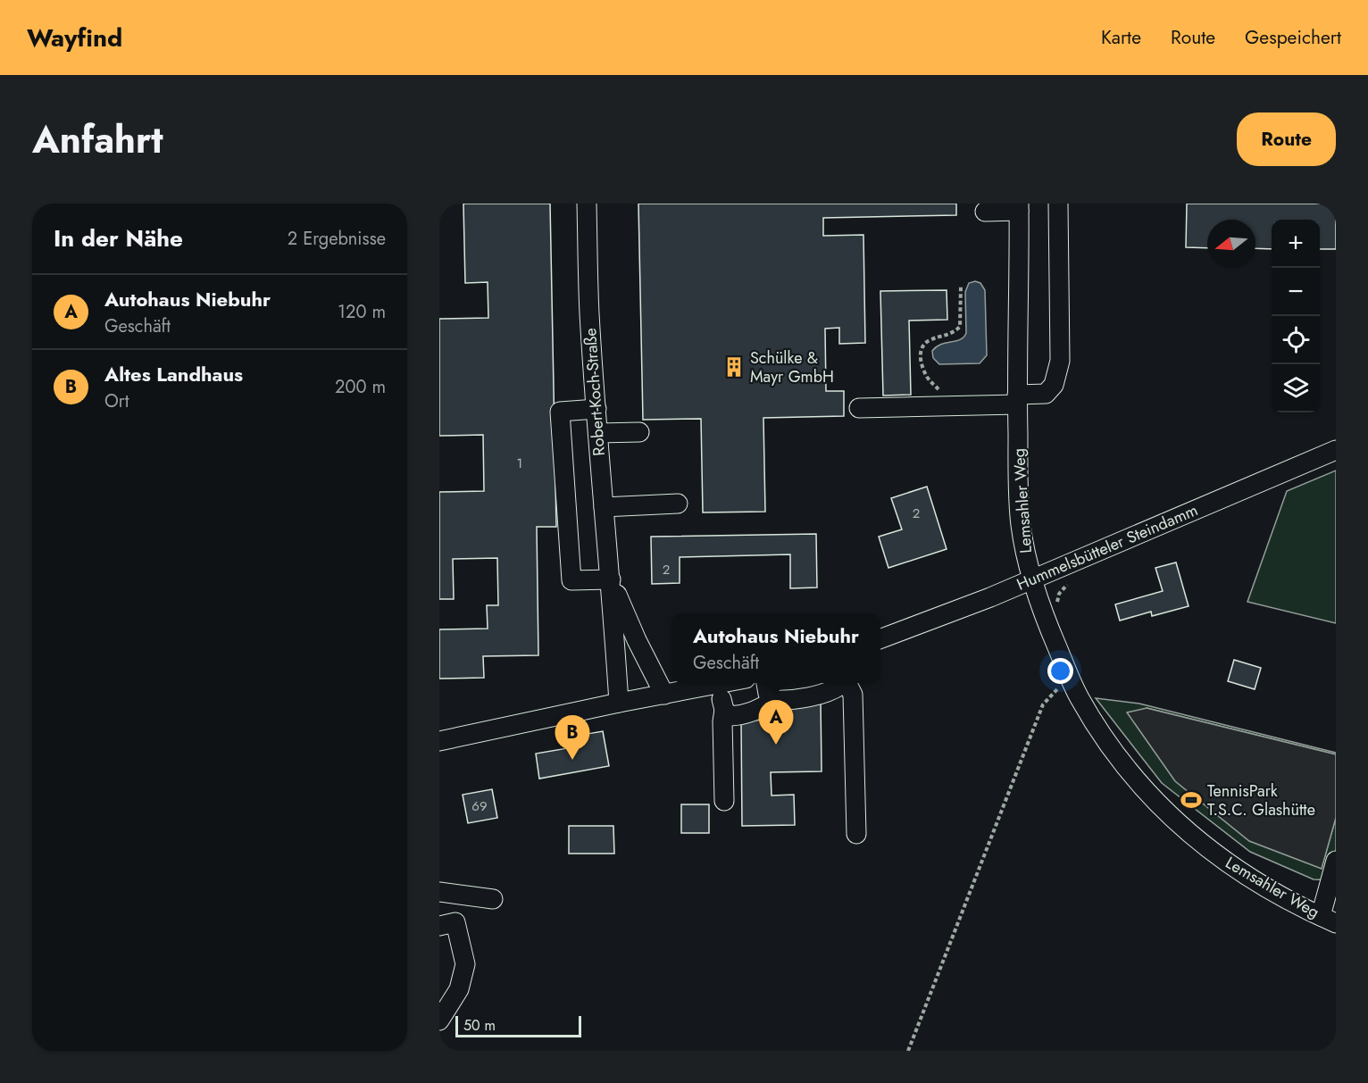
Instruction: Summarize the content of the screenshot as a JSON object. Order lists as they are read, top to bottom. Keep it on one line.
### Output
{"streets":{"street":["Robert-Koch-Straße","Lemsahler Weg","Hummelsbütteler Steindamm"]},"crossings":[["Lemsahler Weg","Hummelsbütteler Steindamm"]],"places":{"building":["Schülke & Mayr GmbH"],"sports":["TennisPark T.S.C. Glashütte"]},"house_numbers":["1","2","2","69"],"scale_bar":"50 m","north":"left","page":{"header":"Wayfind","nav":["Karte","Route","Gespeichert"],"title":"Anfahrt","buttons":"Route","heading":["In der Nähe","2 Ergebnisse"],"map_buttons":["+","−"],"list":[{"mark":"A","name":"Autohaus Niebuhr","note":"Geschäft","value":"120 m"},{"mark":"B","name":"Altes Landhaus","note":"Ort","value":"200 m"}],"popup":["Autohaus Niebuhr","Geschäft"],"pins":["A","B"],"scale":"50 m"}}
